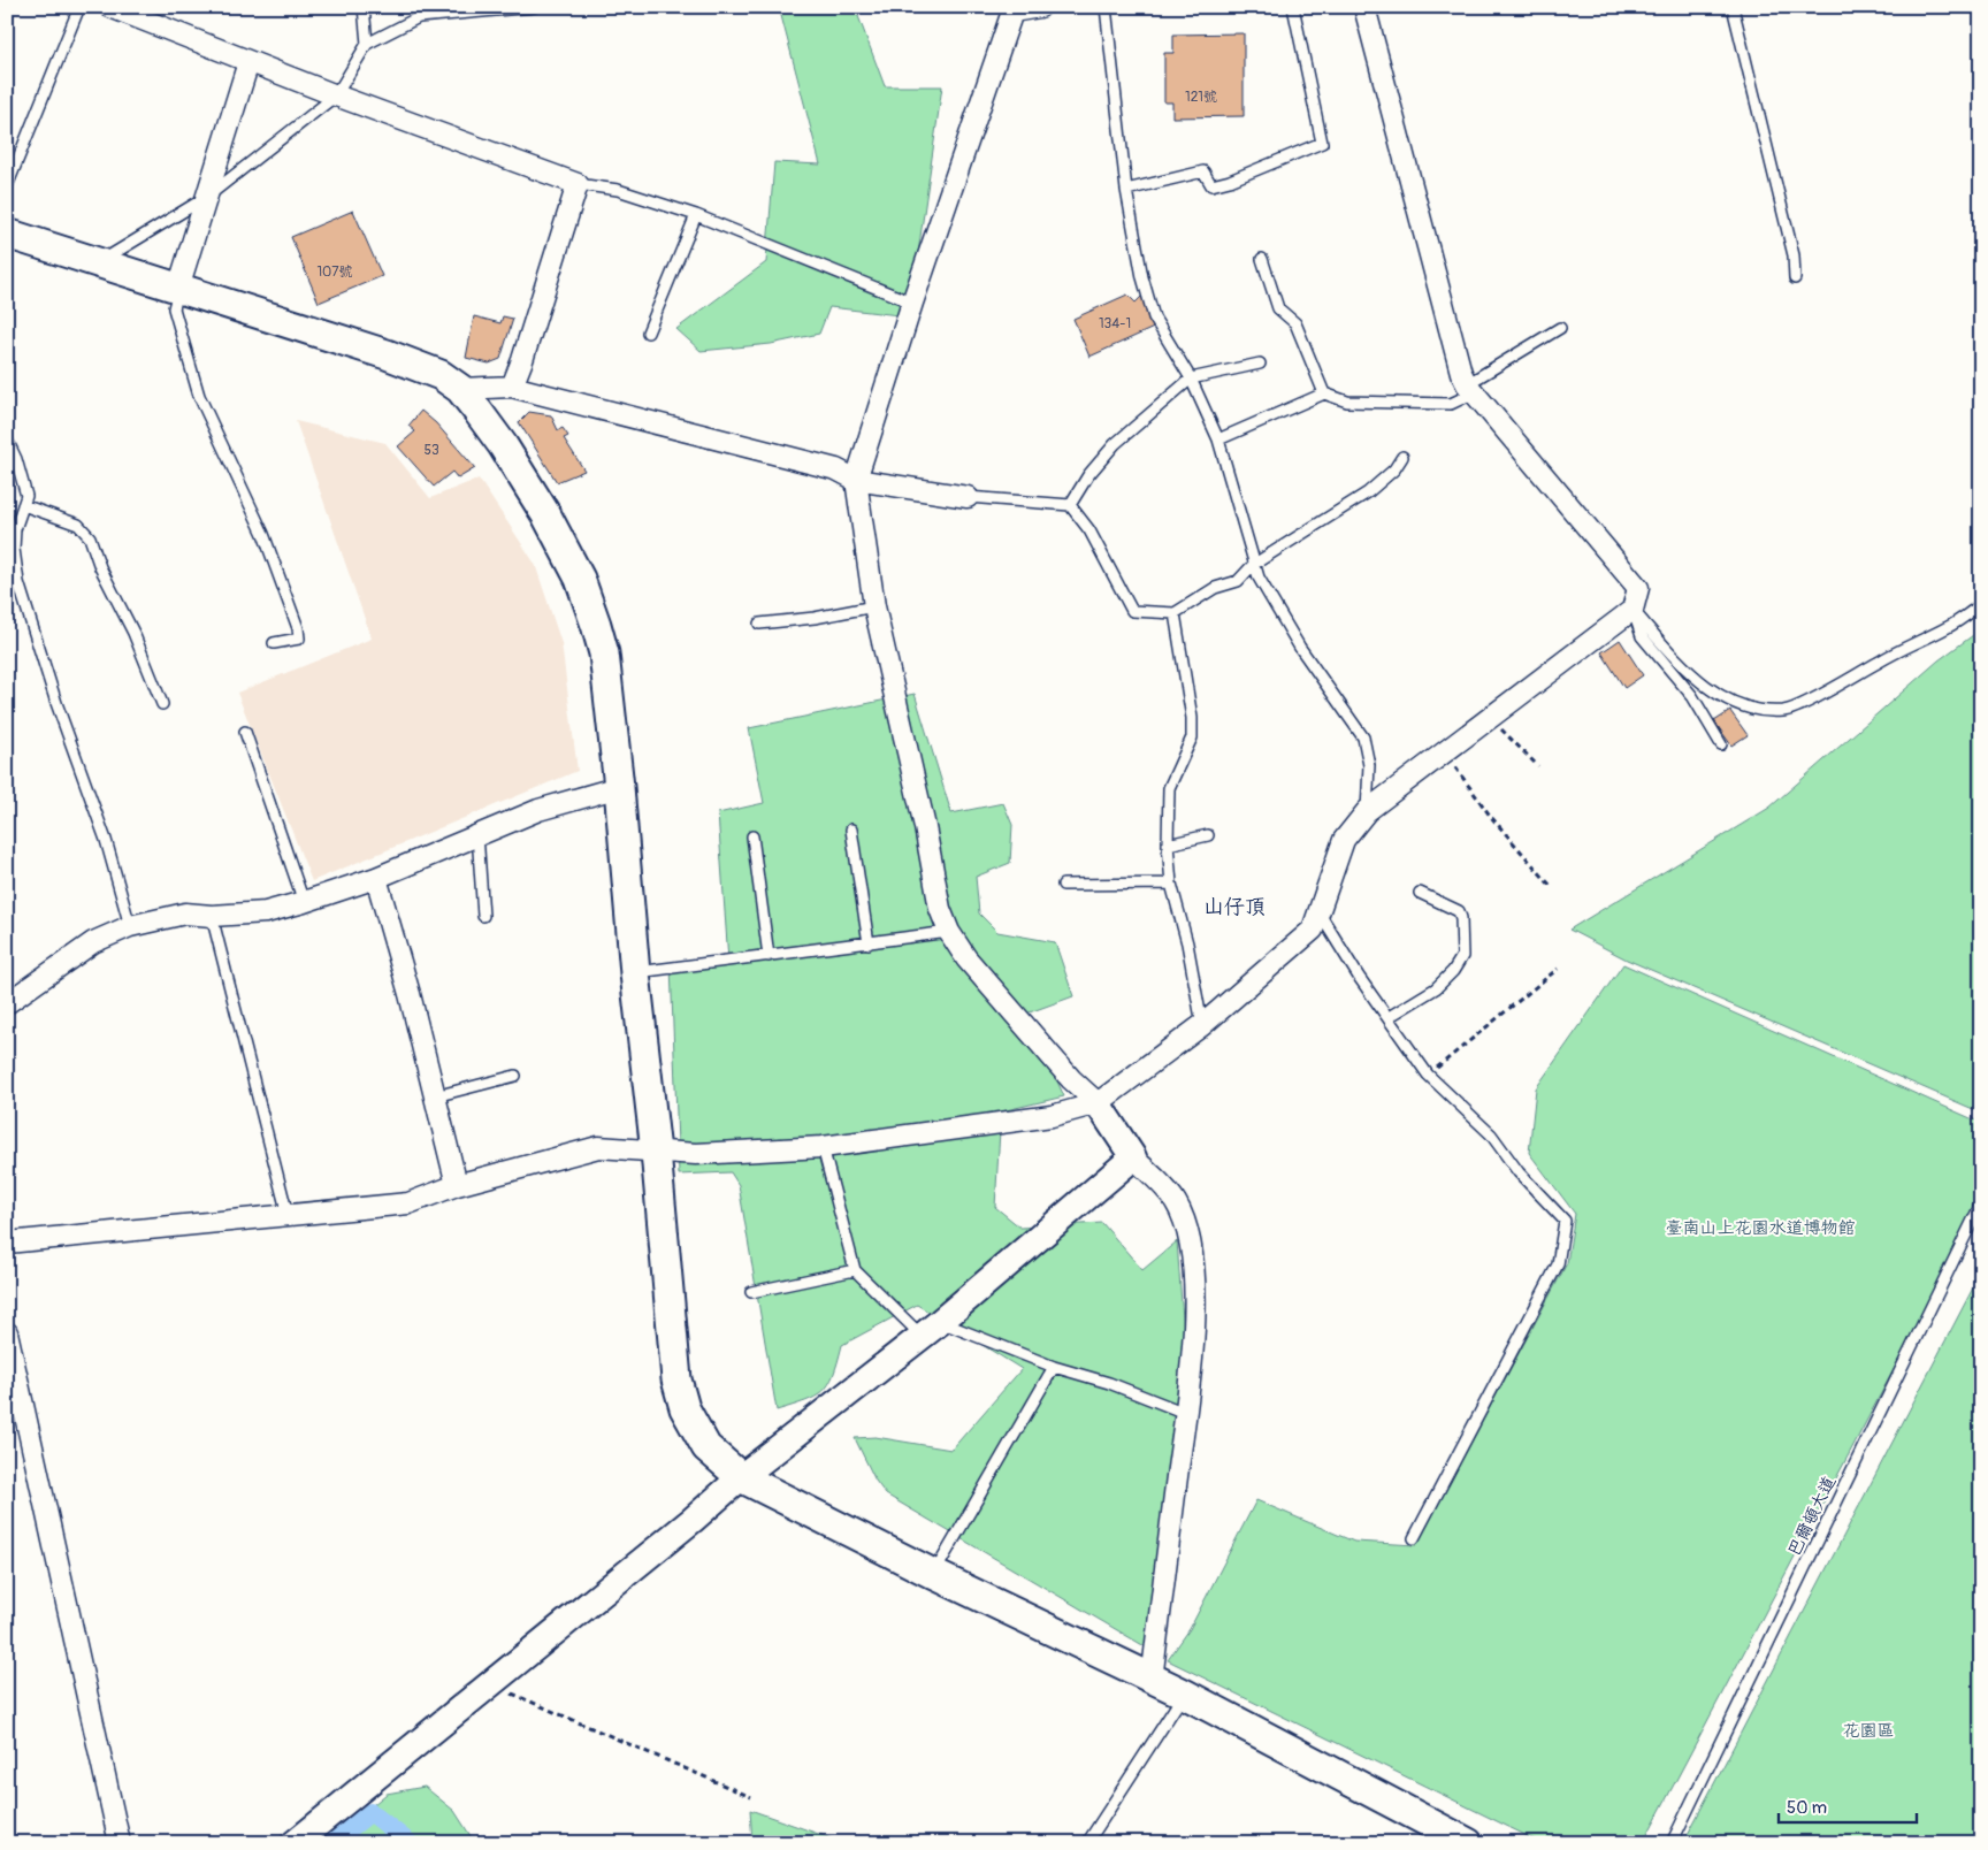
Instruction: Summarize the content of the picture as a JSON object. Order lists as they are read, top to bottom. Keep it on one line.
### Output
{"streets":{"lane":["巴爾頓大道"]},"districts":["山仔頂"],"parks":["臺南山上花園水道博物館","花園區"],"house_numbers":["121號","107號","134-1","53"],"scale_bar":"50 m"}
